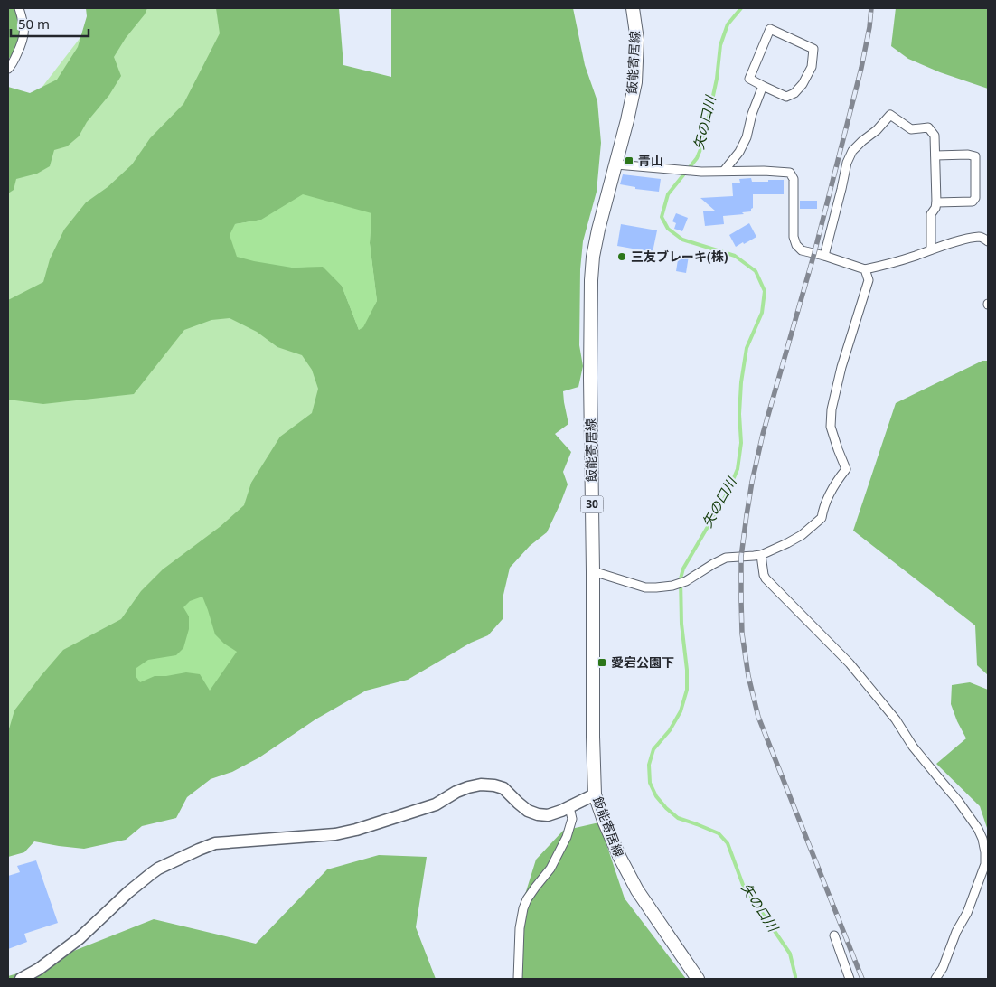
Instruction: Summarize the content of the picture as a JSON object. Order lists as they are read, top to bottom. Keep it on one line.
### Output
{"streets":{"main road":["飯能寄居線","30"]},"water":["矢の口川"],"places":{"transit":["青山","愛宕公園下"],"other":["三友ブレーキ(株)"]},"scale_bar":"50 m"}
